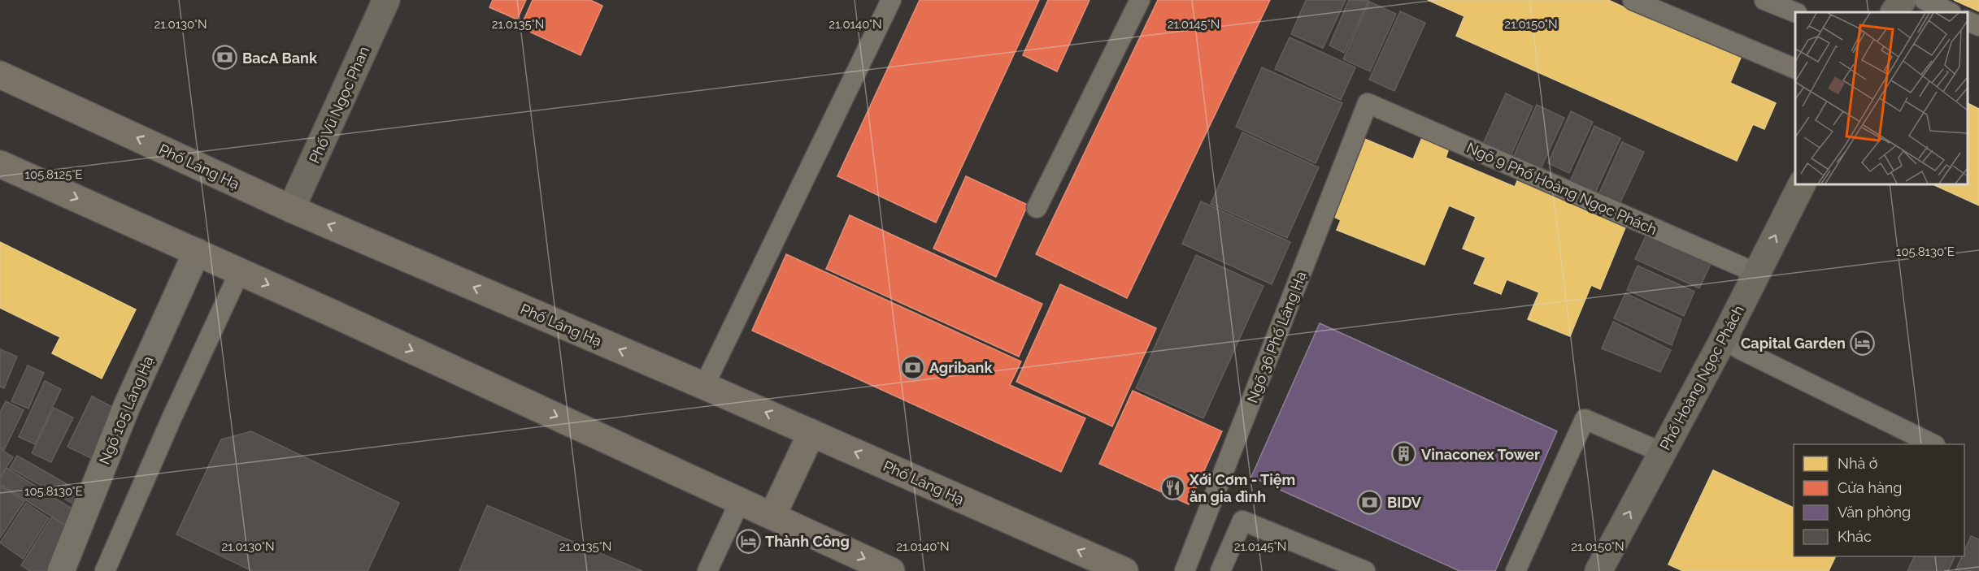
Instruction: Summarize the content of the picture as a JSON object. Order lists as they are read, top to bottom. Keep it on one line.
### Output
{"streets":{"main road":["Phố Láng Hạ"],"street":["Phố Vũ Ngọc Phan","Phố Hoàng Ngọc Phách","Ngõ 105 Láng Hạ"],"lane":["Ngõ 9 Phố Hoàng Ngọc Phách","Ngõ 36 Phố Láng Hạ"]},"crossings":[["Phố Vũ Ngọc Phan","Phố Láng Hạ"],["Ngõ 9 Phố Hoàng Ngọc Phách","Ngõ 36 Phố Láng Hạ"],["Ngõ 9 Phố Hoàng Ngọc Phách","Phố Hoàng Ngọc Phách"]],"one_way":["Phố Hoàng Ngọc Phách"],"places":{"bank":["BacA Bank","Agribank","BIDV"],"hotel":["Capital Garden","Thành Công"],"building":["Vinaconex Tower"],"restaurant":["Xới Cơm - Tiệm ăn gia đình"]},"legend":["Nhà ở","Cửa hàng","Văn phòng","Khác"],"coordinates":["21.0130°N","21.0135°N","21.0140°N","21.0145°N","21.0150°N","105.8125°E","105.8130°E"]}
